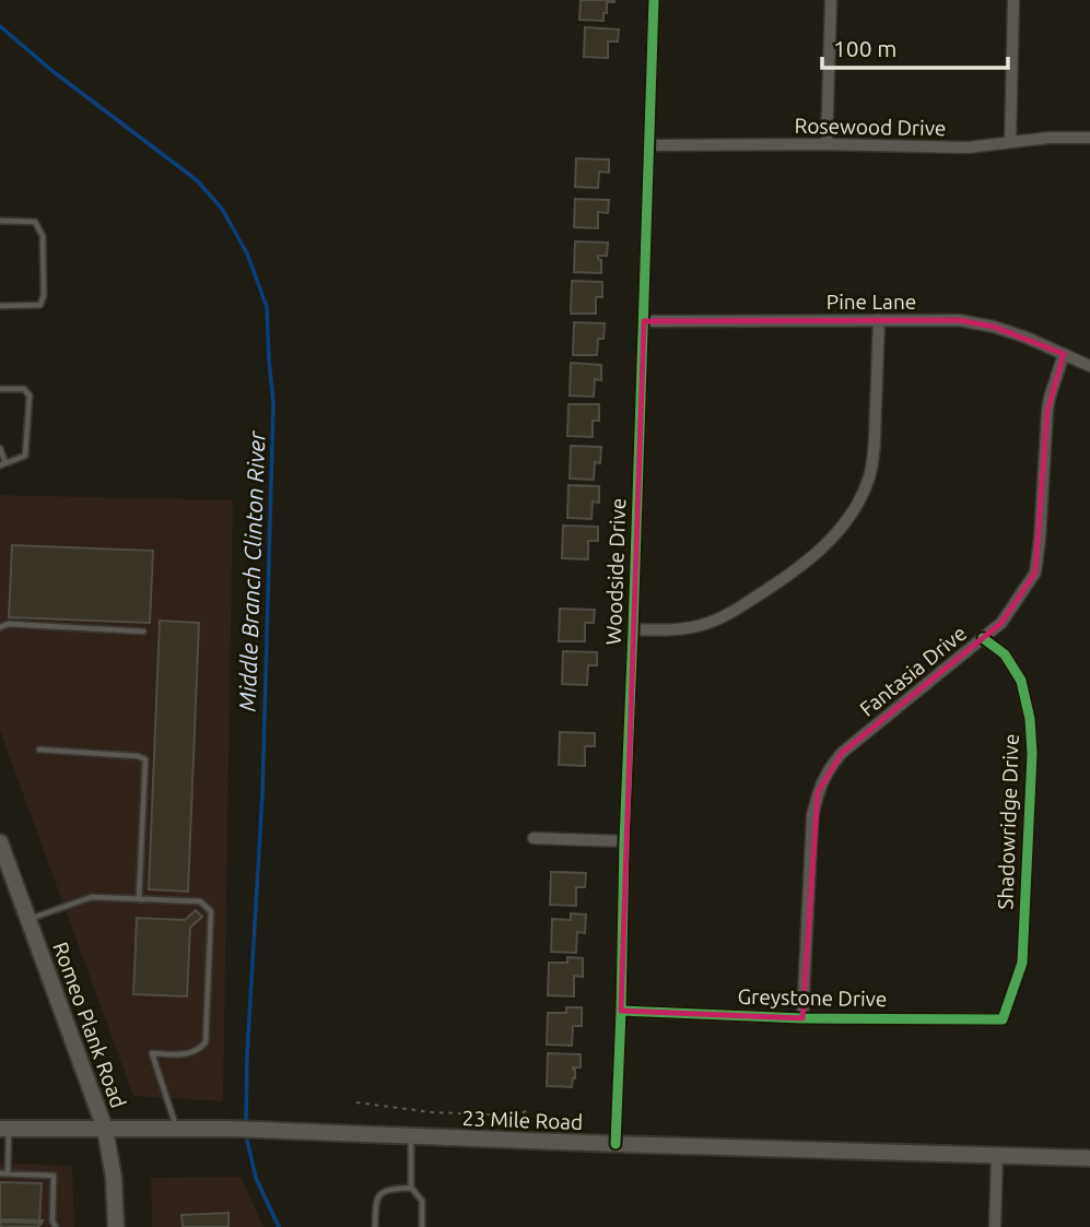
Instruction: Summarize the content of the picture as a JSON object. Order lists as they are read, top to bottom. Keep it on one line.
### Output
{"streets":{"main road":["Romeo Plank Road","23 Mile Road"],"street":["Rosewood Drive","Pine Lane","Woodside Drive","Fantasia Drive","Shadowridge Drive","Greystone Drive"]},"crossings":[["Rosewood Drive","Woodside Drive"],["Pine Lane","Woodside Drive"],["Pine Lane","Fantasia Drive"],["Woodside Drive","Greystone Drive"],["Woodside Drive","23 Mile Road"],["Fantasia Drive","Shadowridge Drive"],["Fantasia Drive","Greystone Drive"],["Shadowridge Drive","Greystone Drive"],["Romeo Plank Road","23 Mile Road"]],"water":["Middle Branch Clinton River"],"scale_bar":"100 m"}
